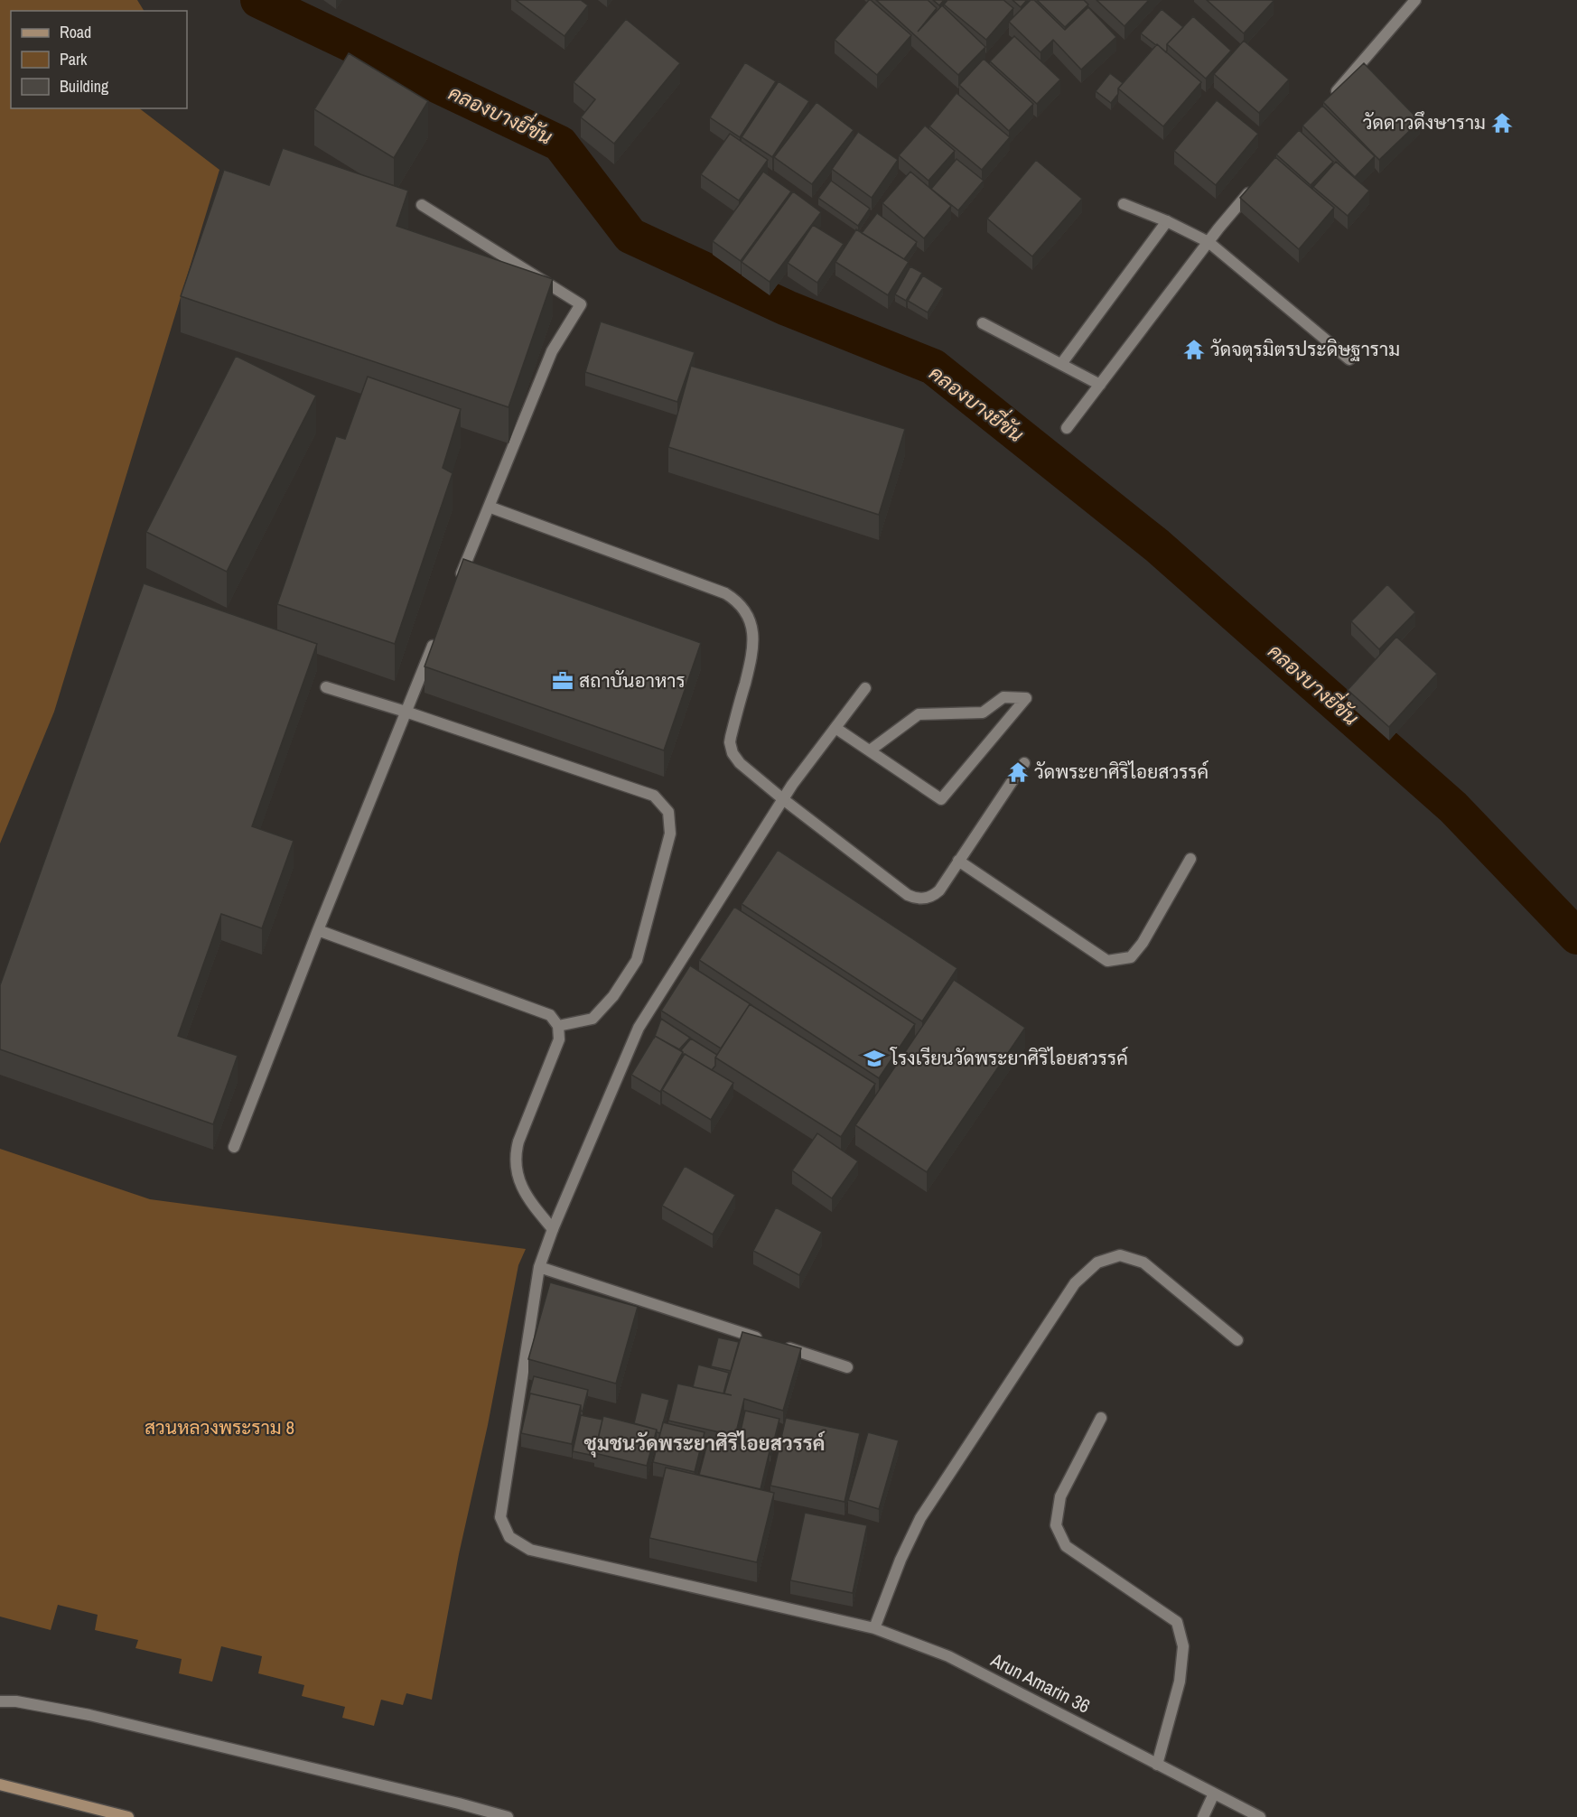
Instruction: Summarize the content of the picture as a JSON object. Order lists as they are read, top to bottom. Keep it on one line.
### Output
{"streets":{"street":["Arun Amarin 36"]},"districts":["ชุมชนวัดพระยาศิริไอยสวรรค์"],"water":["คลองบางยี่ขัน"],"parks":["สวนหลวงพระราม 8"],"places":{"temple":["วัดดาวดึงษาราม","วัดจตุรมิตรประดิษฐาราม","วัดพระยาศิริไอยสวรรค์"],"office":["สถาบันอาหาร"],"school or university":["โรงเรียนวัดพระยาศิริไอยสวรรค์"]},"legend":["Road","Park","Building"]}
